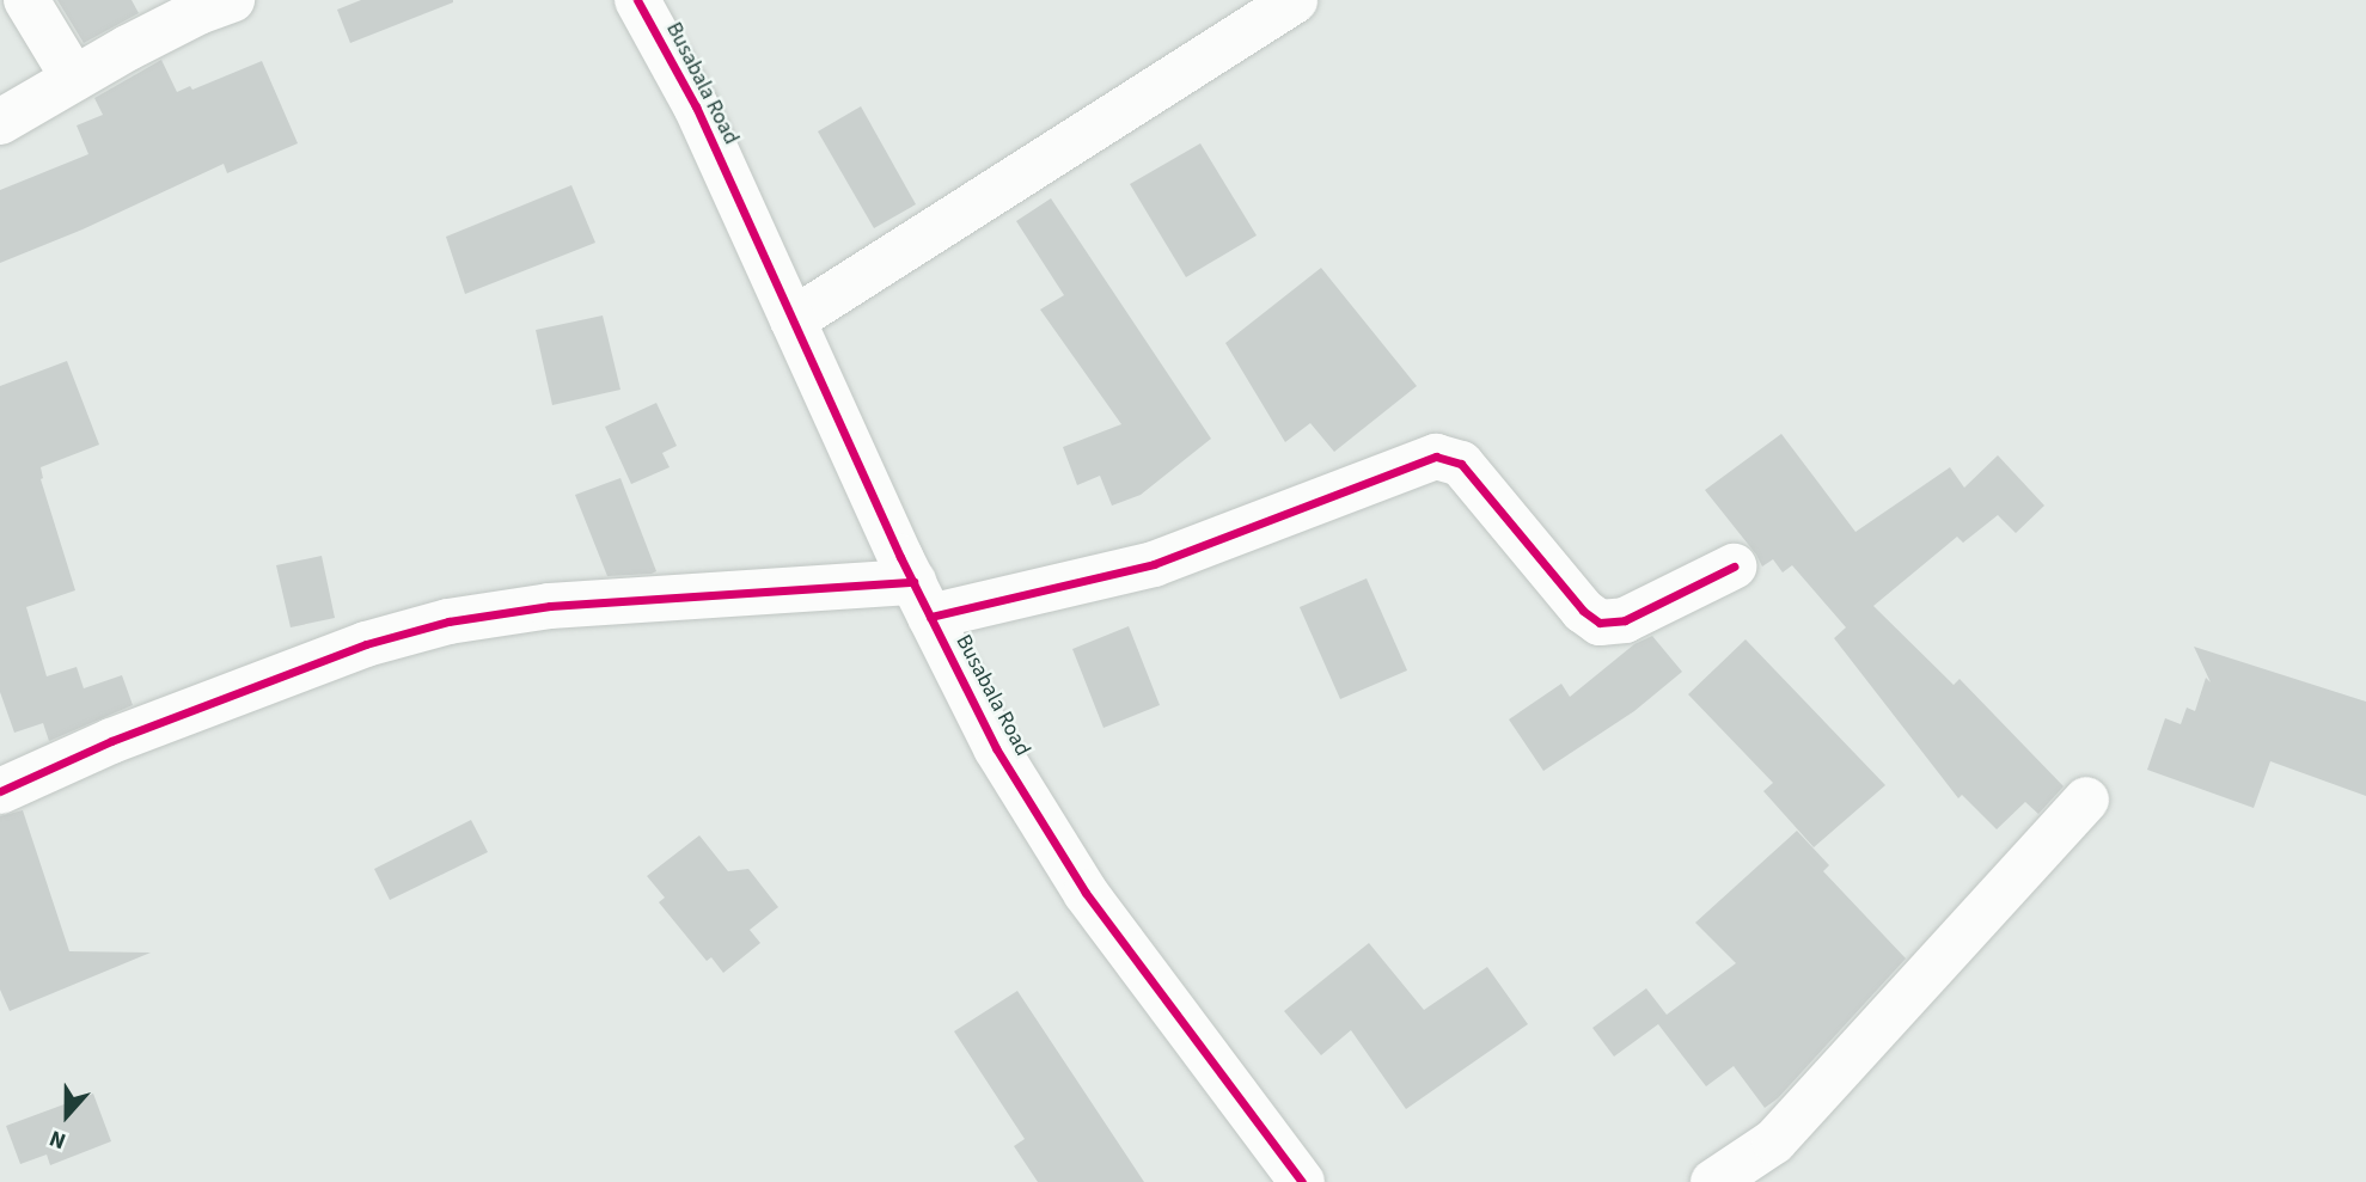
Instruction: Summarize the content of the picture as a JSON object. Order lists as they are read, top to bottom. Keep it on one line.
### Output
{"streets":{"street":["Busabala Road"]},"north":"bottom"}
